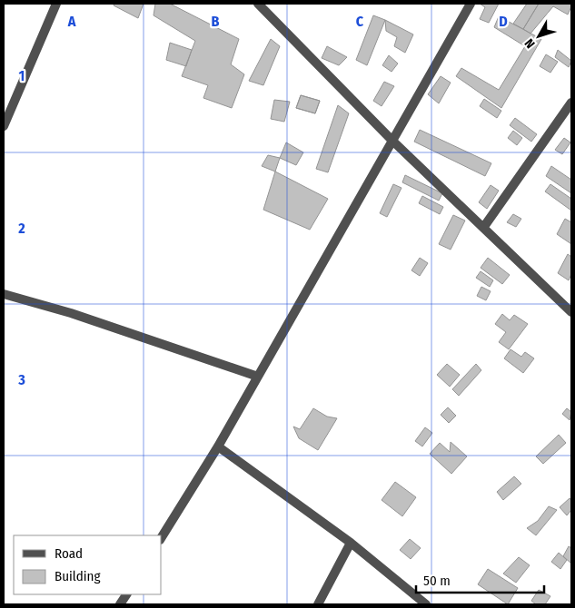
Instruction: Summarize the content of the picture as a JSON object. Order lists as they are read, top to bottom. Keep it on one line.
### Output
{"legend":["Road","Building"],"scale_bar":"50 m","north":"bottom left","grid":{"columns":["A","B","C","D"],"rows":["1","2","3"]}}
